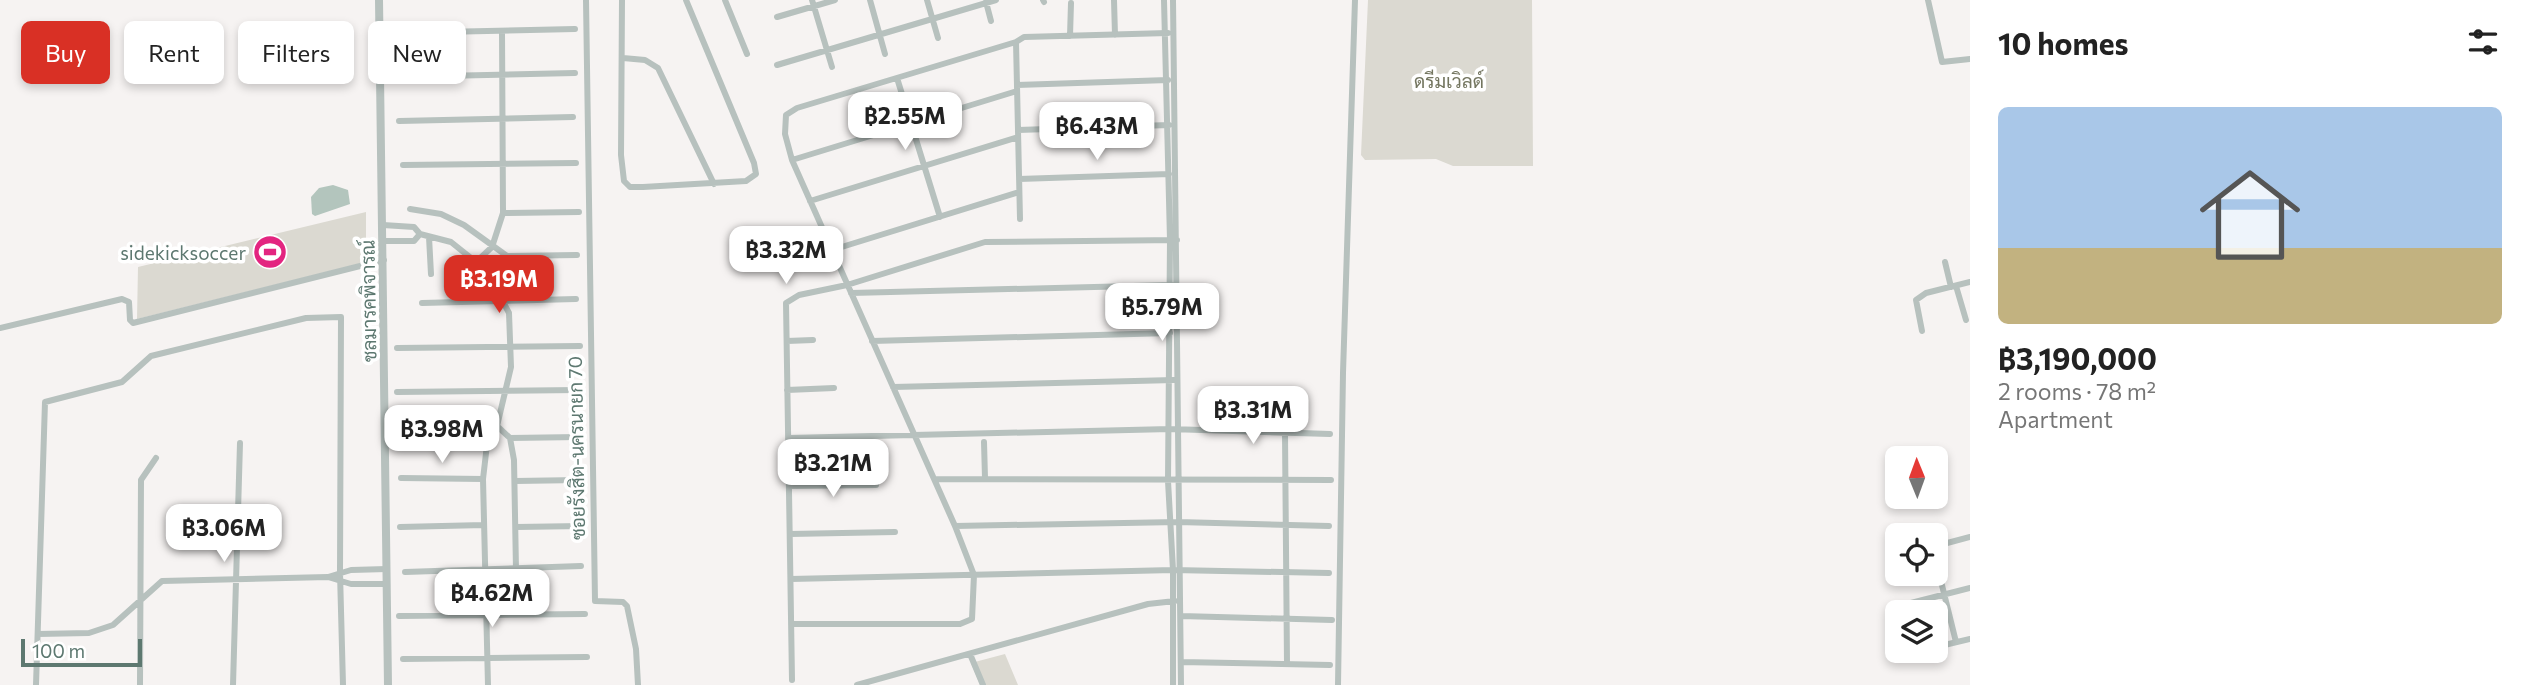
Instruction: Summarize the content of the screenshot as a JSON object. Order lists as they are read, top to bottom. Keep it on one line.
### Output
{"streets":{"street":["ชลมารคพิจารณ์","ซอยรังสิต-นครนายก 70"]},"parks":["ดรีมเวิลด์"],"places":{"sports":["sidekicksoccer"]},"scale_bar":"100 m","north":"top","page":{"heading":"10 homes","chip":["Buy","Rent","Filters","New"],"list":[{"name":"฿3,190,000","note":"2 rooms · 78 m² · Apartment"}],"price":["฿2.55M","฿6.43M","฿3.32M","฿3.19M","฿5.79M","฿3.31M","฿3.98M","฿3.21M","฿3.06M","฿4.62M"],"scale":"100 m"}}
